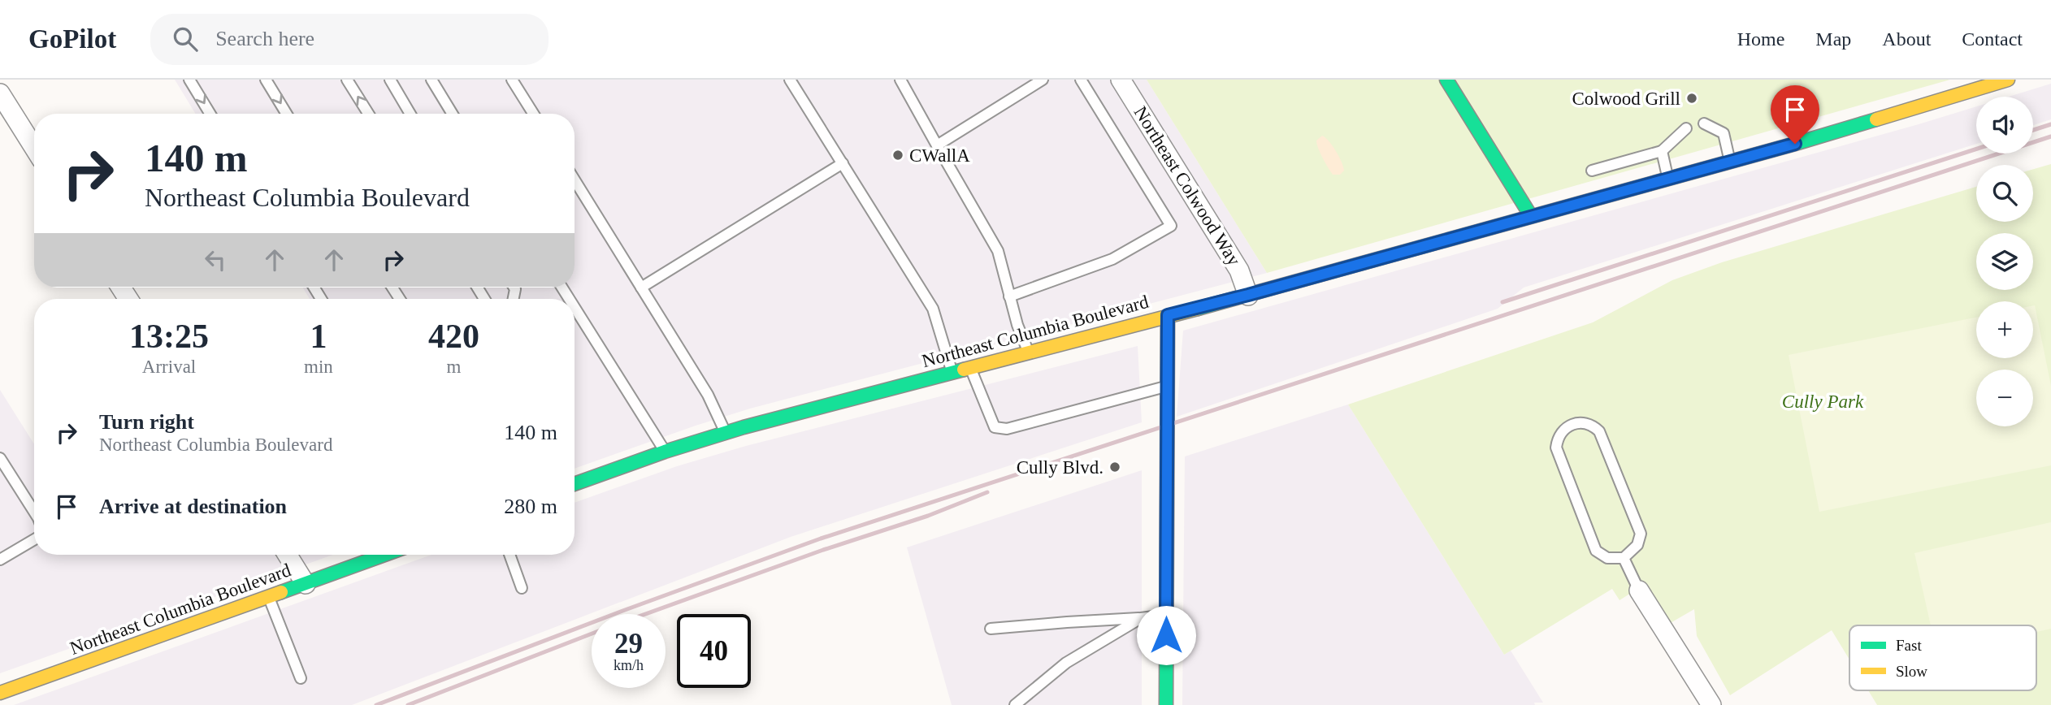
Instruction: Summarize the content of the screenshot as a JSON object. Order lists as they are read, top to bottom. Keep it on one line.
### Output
{"streets":{"main road":["Northeast Columbia Boulevard"],"street":["Northeast Colwood Way"]},"crossings":[["Northeast Colwood Way","Northeast Columbia Boulevard"]],"parks":["Cully Park"],"places":["Colwood Grill","CWallA","Cully Blvd."],"legend":["Fast","Slow"],"page":{"header":"GoPilot","search":"Search here","nav":["Home","Map","About","Contact"],"map_buttons":["+","−"],"turn":["140 m","Northeast Columbia Boulevard"],"eta":["13:25","Arrival","1","min","420","m"],"list":[{"name":"Turn right","note":"Northeast Columbia Boulevard","value":"140 m"},{"name":"Arrive at destination","value":"280 m"}],"speed":"29 km/h","limit":"40"}}
